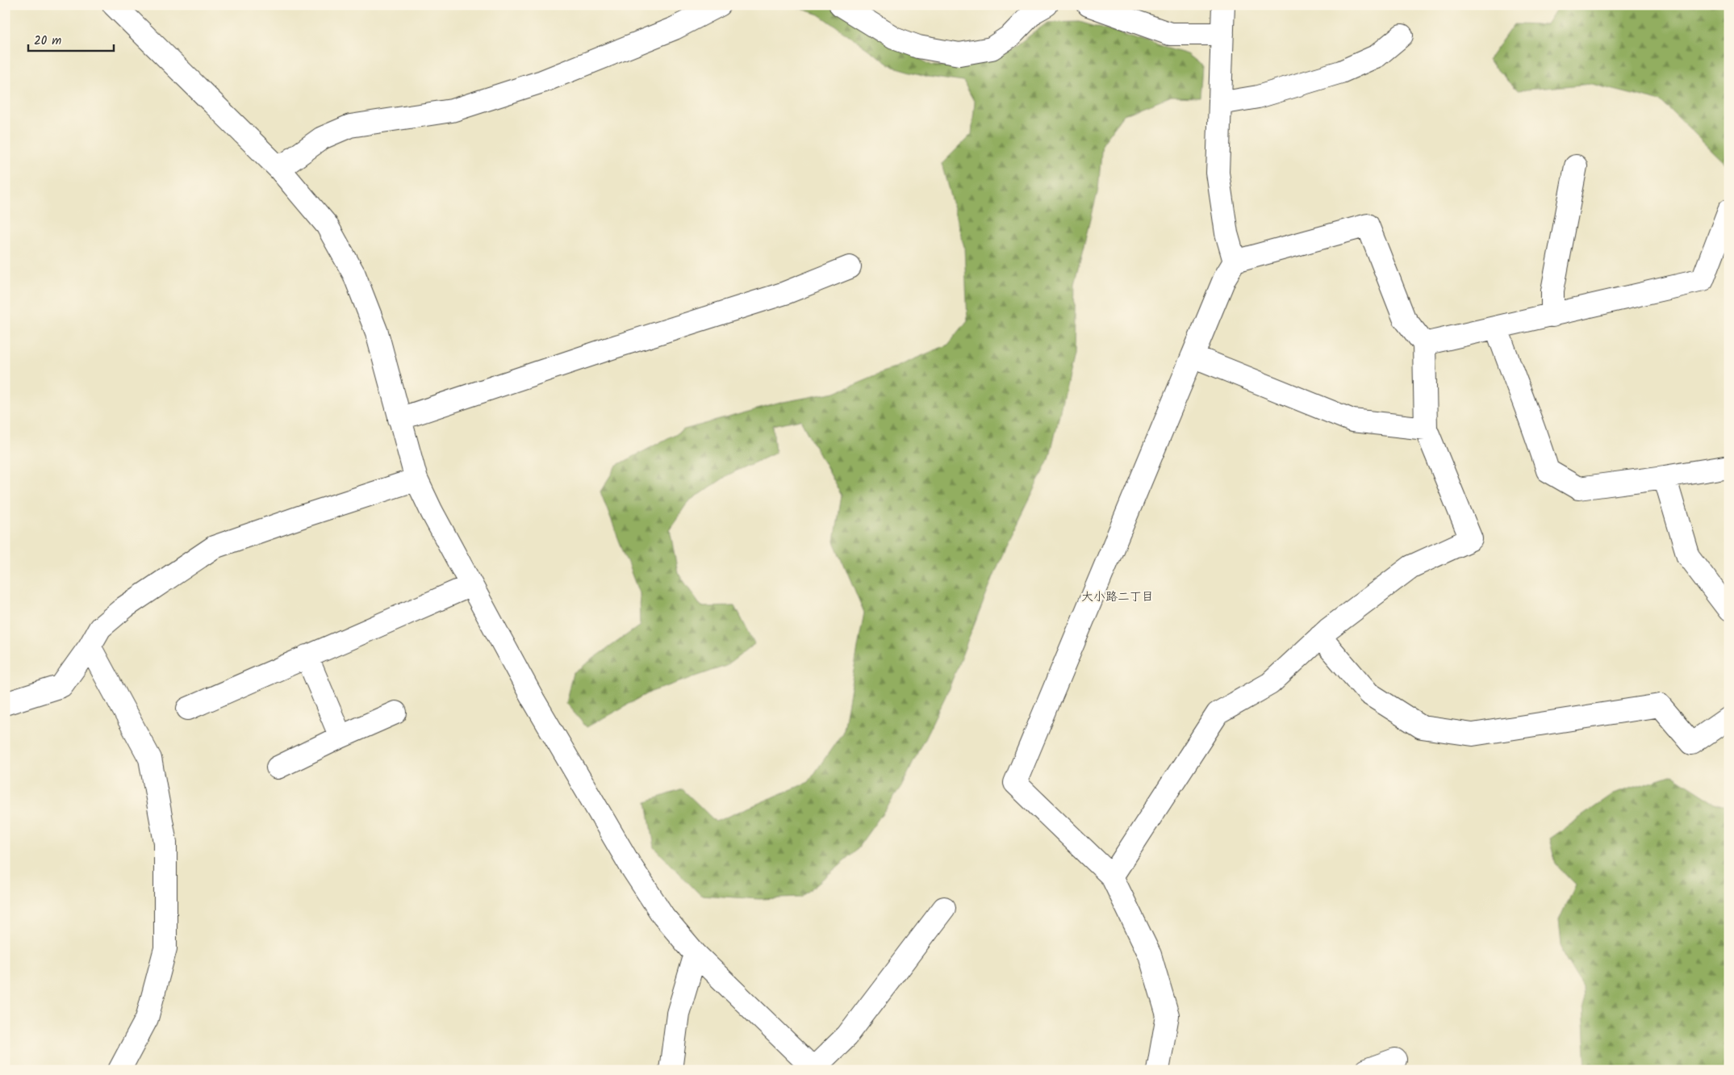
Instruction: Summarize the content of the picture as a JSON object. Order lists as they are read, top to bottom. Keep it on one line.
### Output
{"districts":["大小路二丁目"],"scale_bar":"20 m"}
